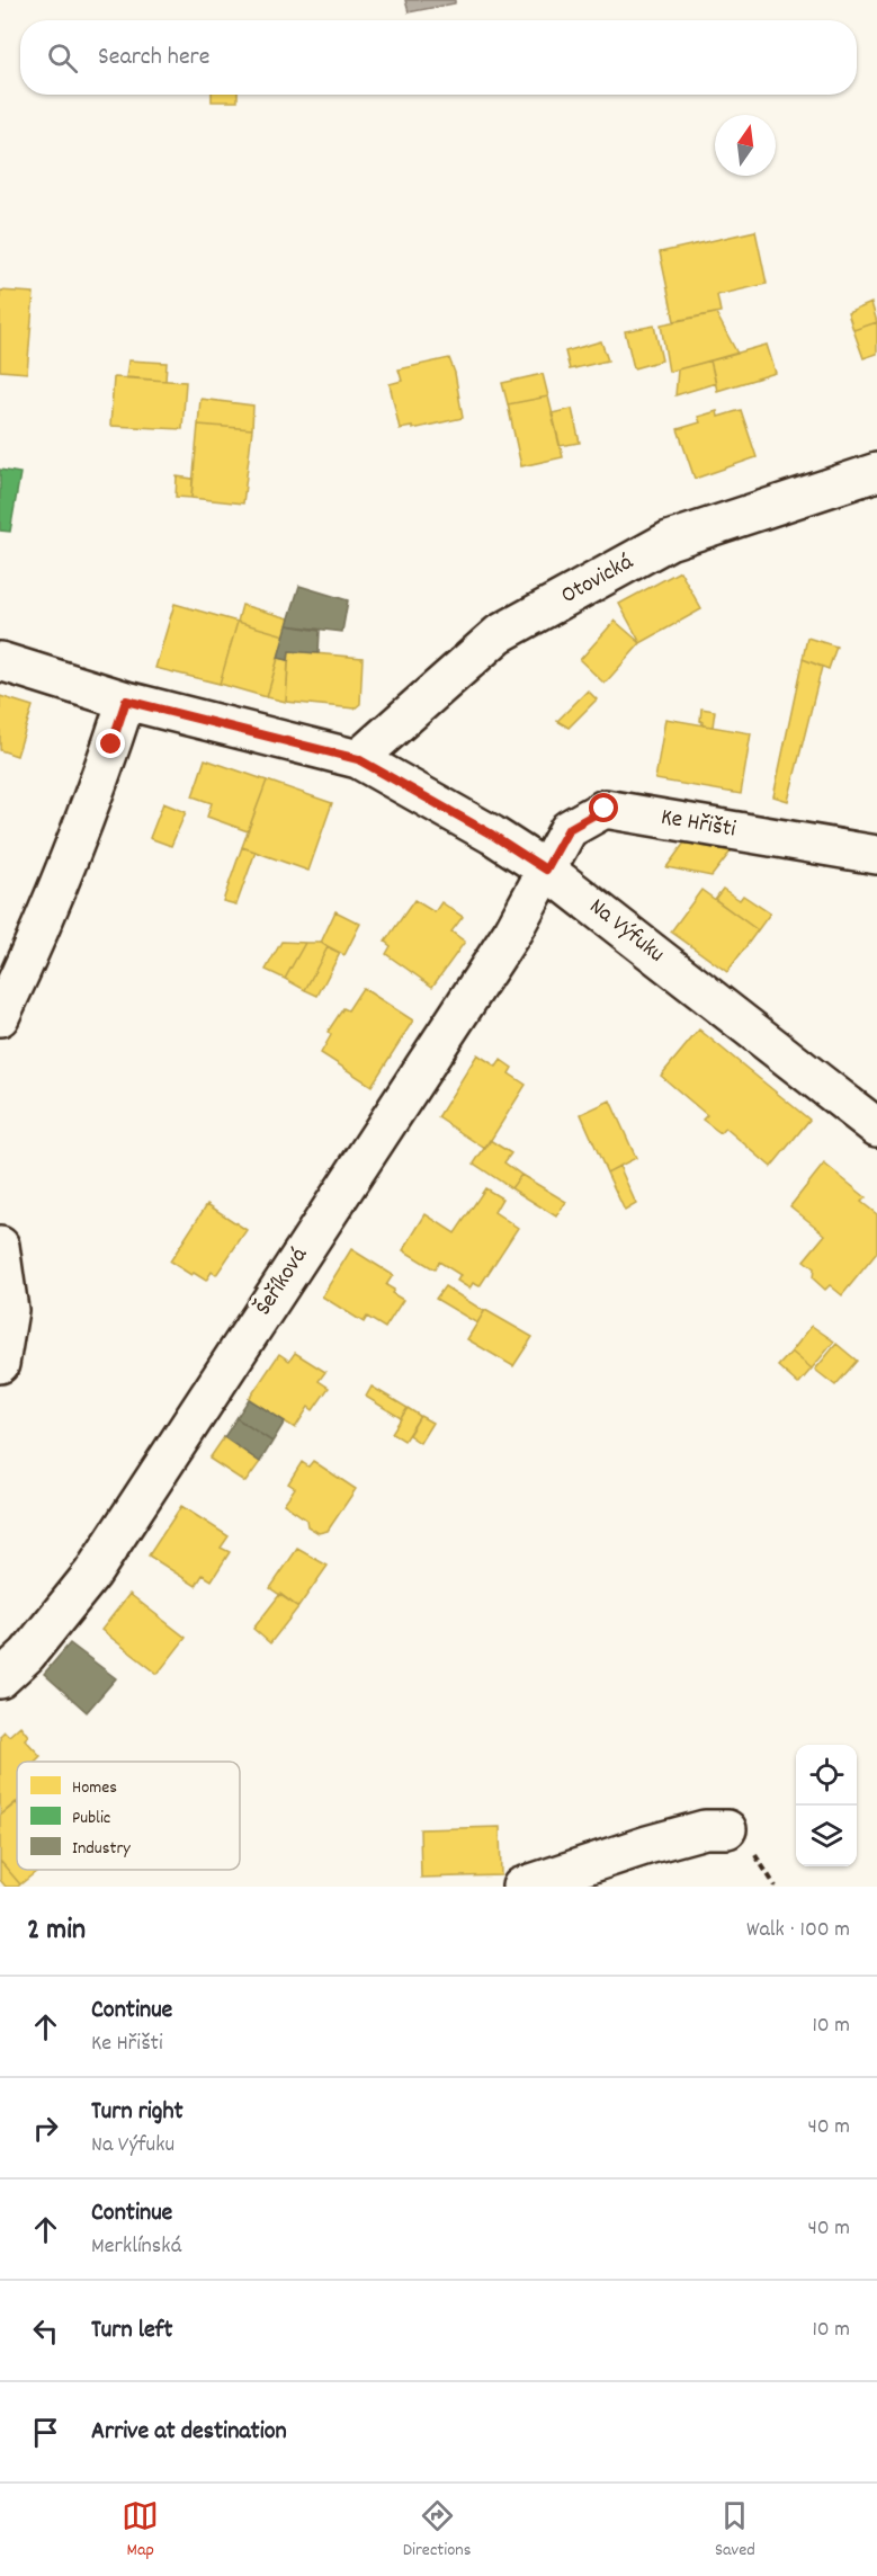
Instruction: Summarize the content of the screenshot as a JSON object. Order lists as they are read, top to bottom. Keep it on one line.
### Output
{"streets":{"street":["Otovická","Ke Hřišti","Na Výfuku","Šeříková"]},"crossings":[["Otovická","Na Výfuku"],["Ke Hřišti","Na Výfuku"],["Ke Hřišti","Šeříková"],["Na Výfuku","Šeříková"]],"legend":["Homes","Public","Industry"],"north":"top","page":{"search":"Search here","heading":["2 min","Walk · 100 m"],"list":[["Continue","Ke Hřišti","10 m"],["Turn right","Na Výfuku","40 m"],["Continue","Merklínská","40 m"],["Turn left","10 m"],"Arrive at destination"],"nav":["Map","Directions","Saved"]}}
